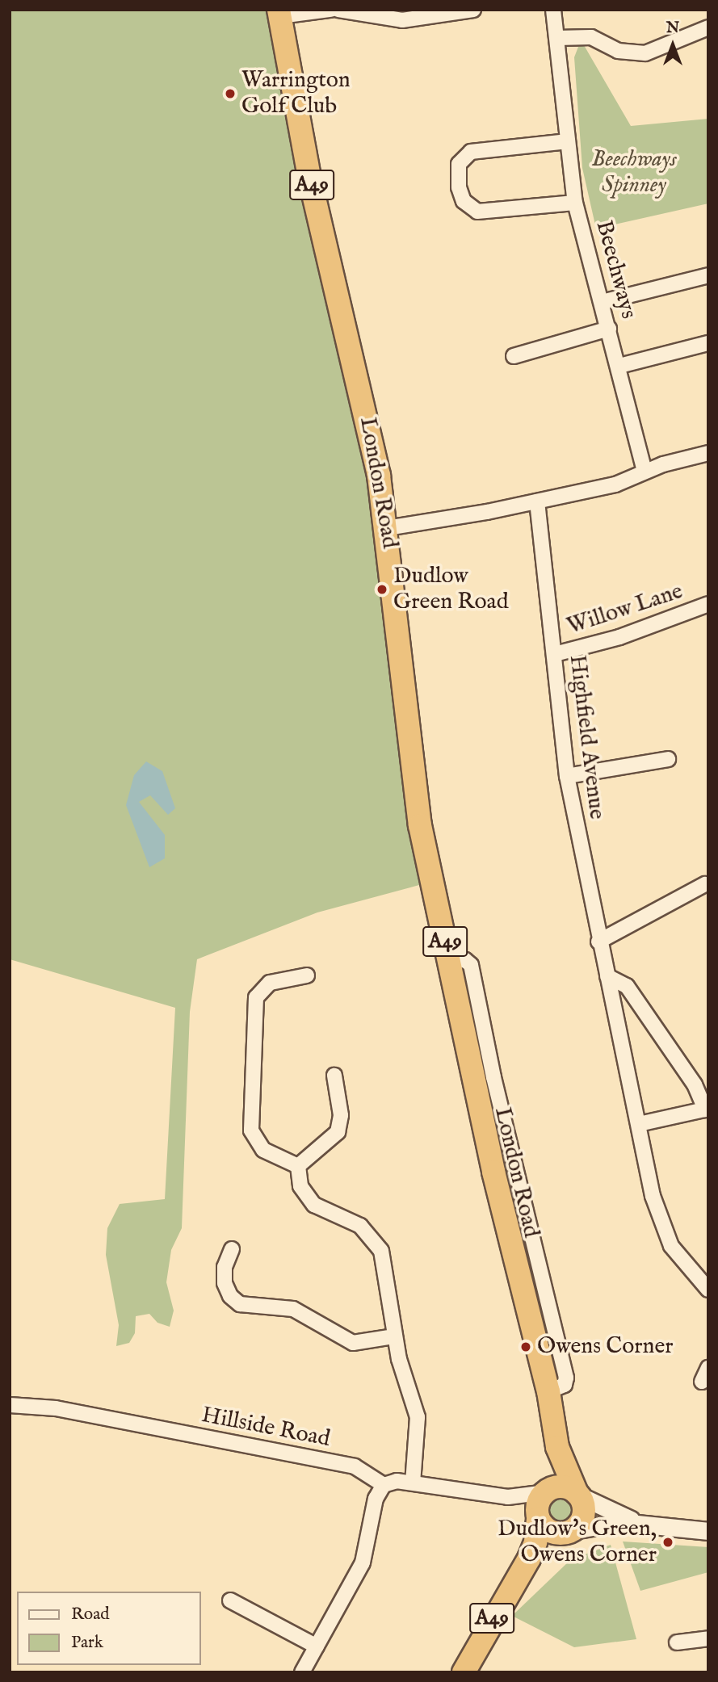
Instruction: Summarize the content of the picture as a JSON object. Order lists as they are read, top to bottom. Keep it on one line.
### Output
{"streets":{"highway":["A49","London Road"],"street":["Beechways","Willow Lane","Highfield Avenue","Hillside Road"]},"crossings":[["A49","London Road"],["Willow Lane","Highfield Avenue"]],"parks":["Beechways Spinney"],"places":["Warrington Golf Club","Dudlow Green Road","Owens Corner","Dudlow's Green, Owens Corner"],"legend":["Road","Park"],"north":"top"}
